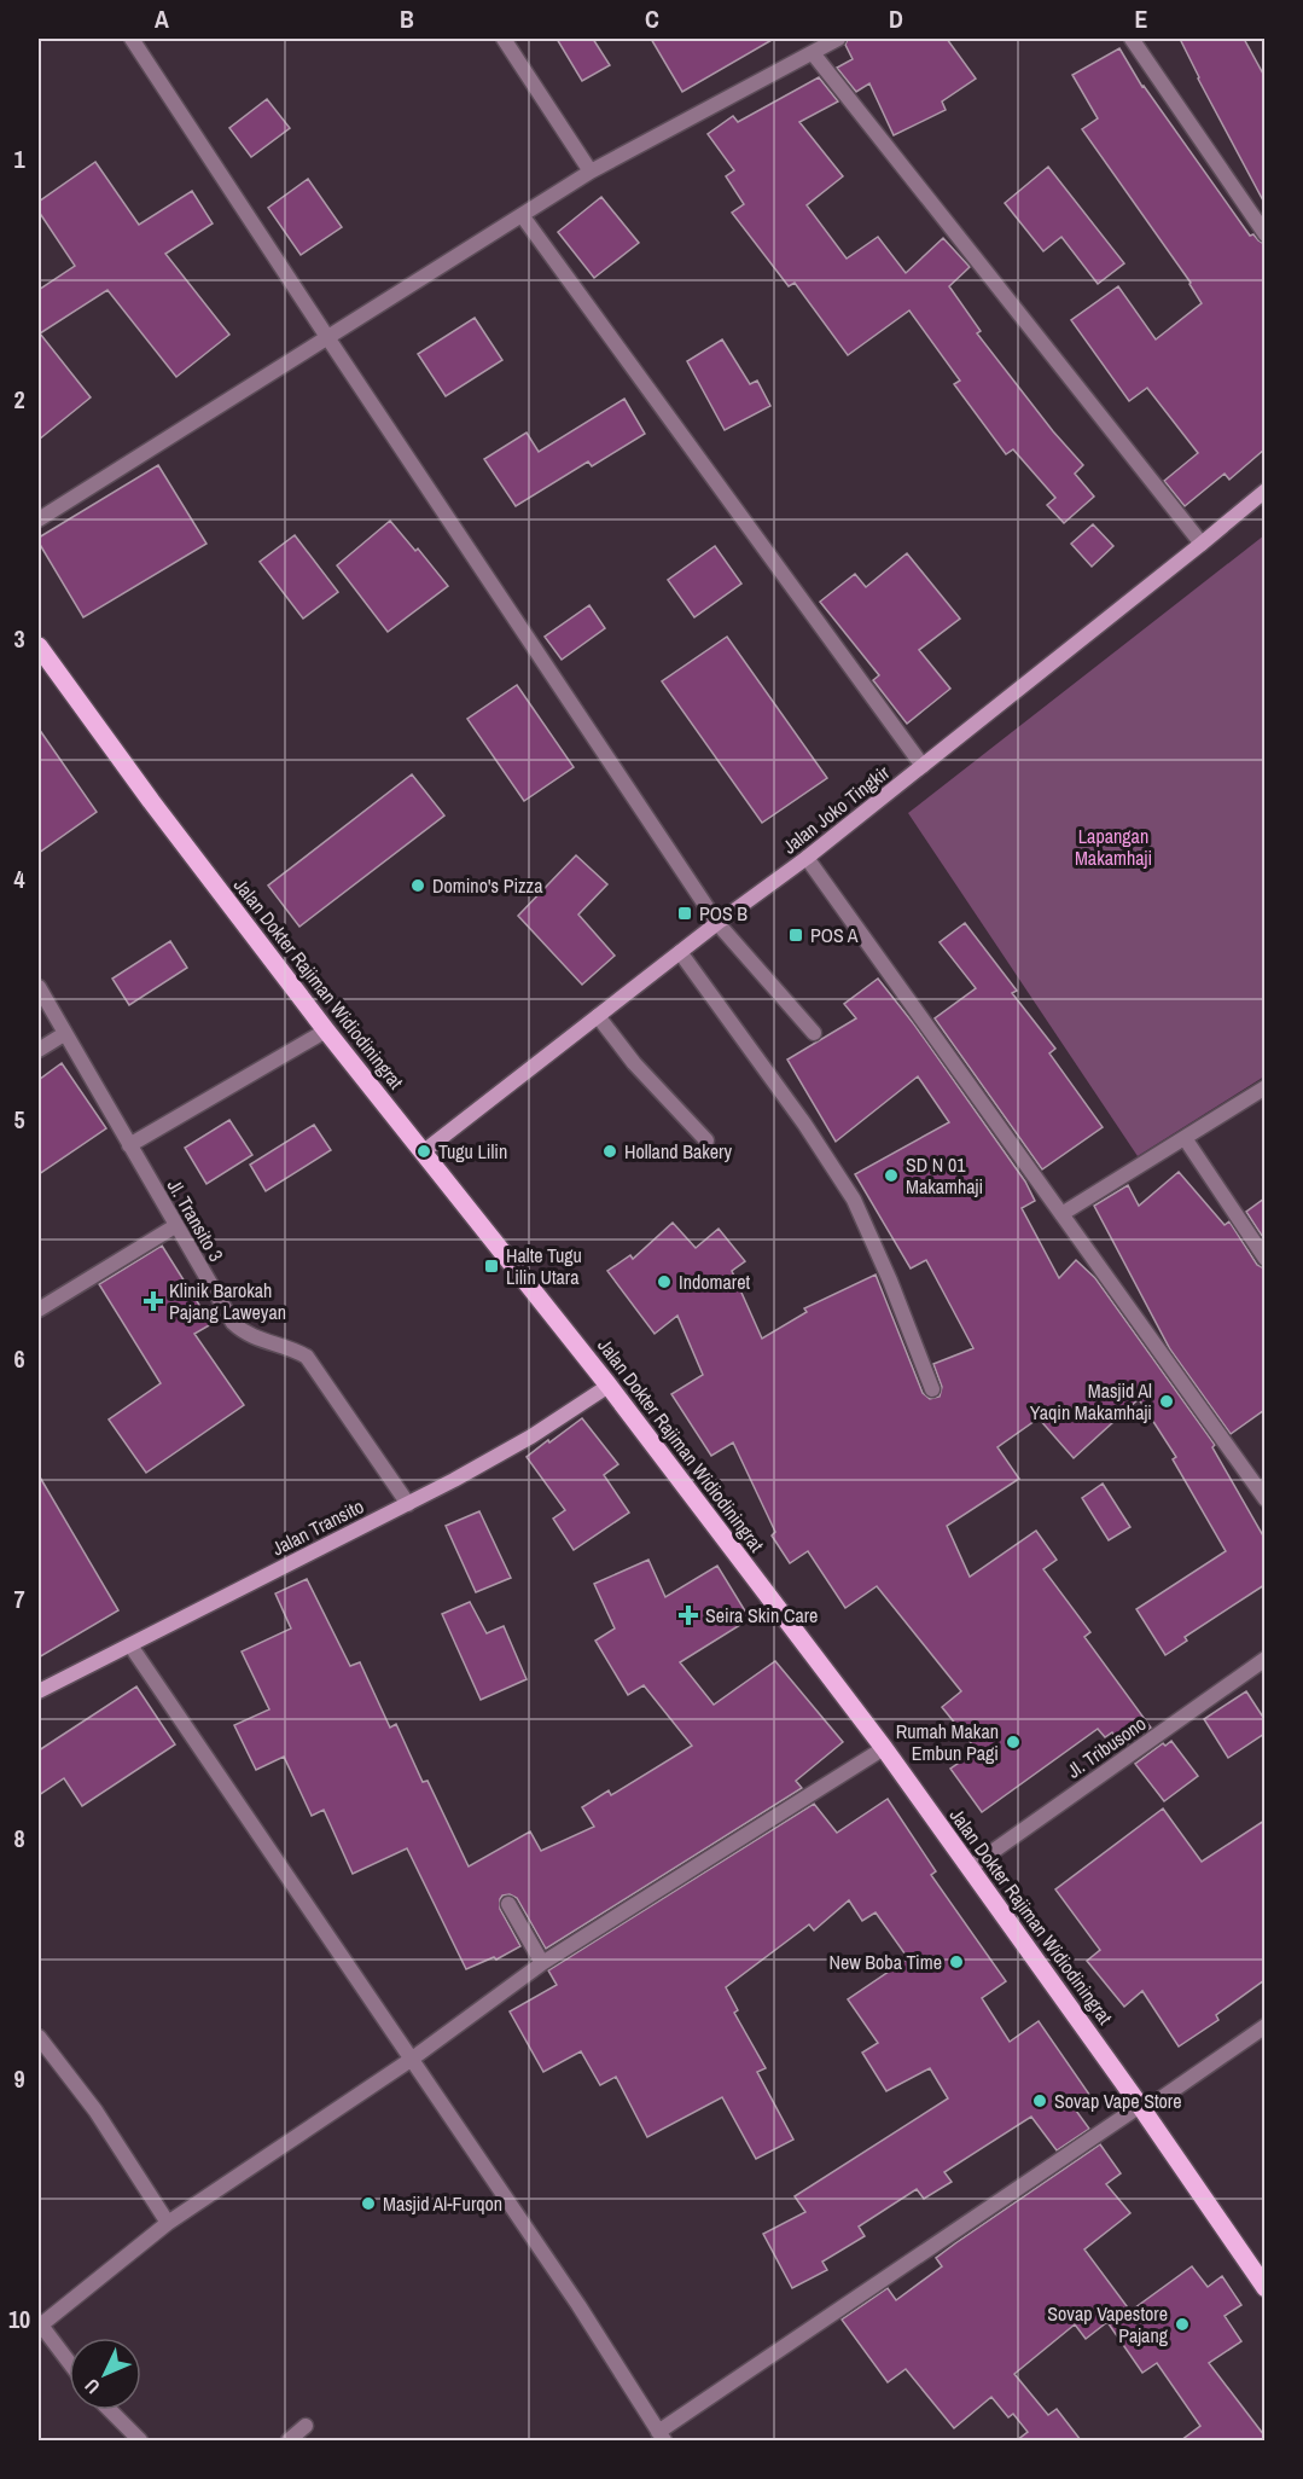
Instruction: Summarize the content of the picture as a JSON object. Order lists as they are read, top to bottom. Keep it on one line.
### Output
{"streets":{"main road":["Jalan Joko Tingkir","Jalan Dokter Rajiman Widiodiningrat","Jalan Transito"],"street":["Jl. Transito 3","Jl. Tribusono"]},"crossings":[["Jalan Joko Tingkir","Jalan Dokter Rajiman Widiodiningrat"],["Jalan Dokter Rajiman Widiodiningrat","Jalan Transito"],["Jalan Dokter Rajiman Widiodiningrat","Jl. Tribusono"],["Jl. Transito 3","Jalan Transito"]],"parks":["Lapangan Makamhaji"],"places":{"other":["Domino's Pizza","Tugu Lilin","Holland Bakery","SD N 01 Makamhaji","Indomaret","Masjid Al Yaqin Makamhaji","Rumah Makan Embun Pagi","New Boba Time","Sovap Vape Store","Masjid Al-Furqon","Sovap Vapestore Pajang"],"transit":["POS B","POS A","Halte Tugu Lilin Utara"],"health":["Klinik Barokah Pajang Laweyan","Seira Skin Care"]},"north":"bottom left","grid":{"columns":["A","B","C","D","E"],"rows":["1","2","3","4","5","6","7","8","9","10"]}}
